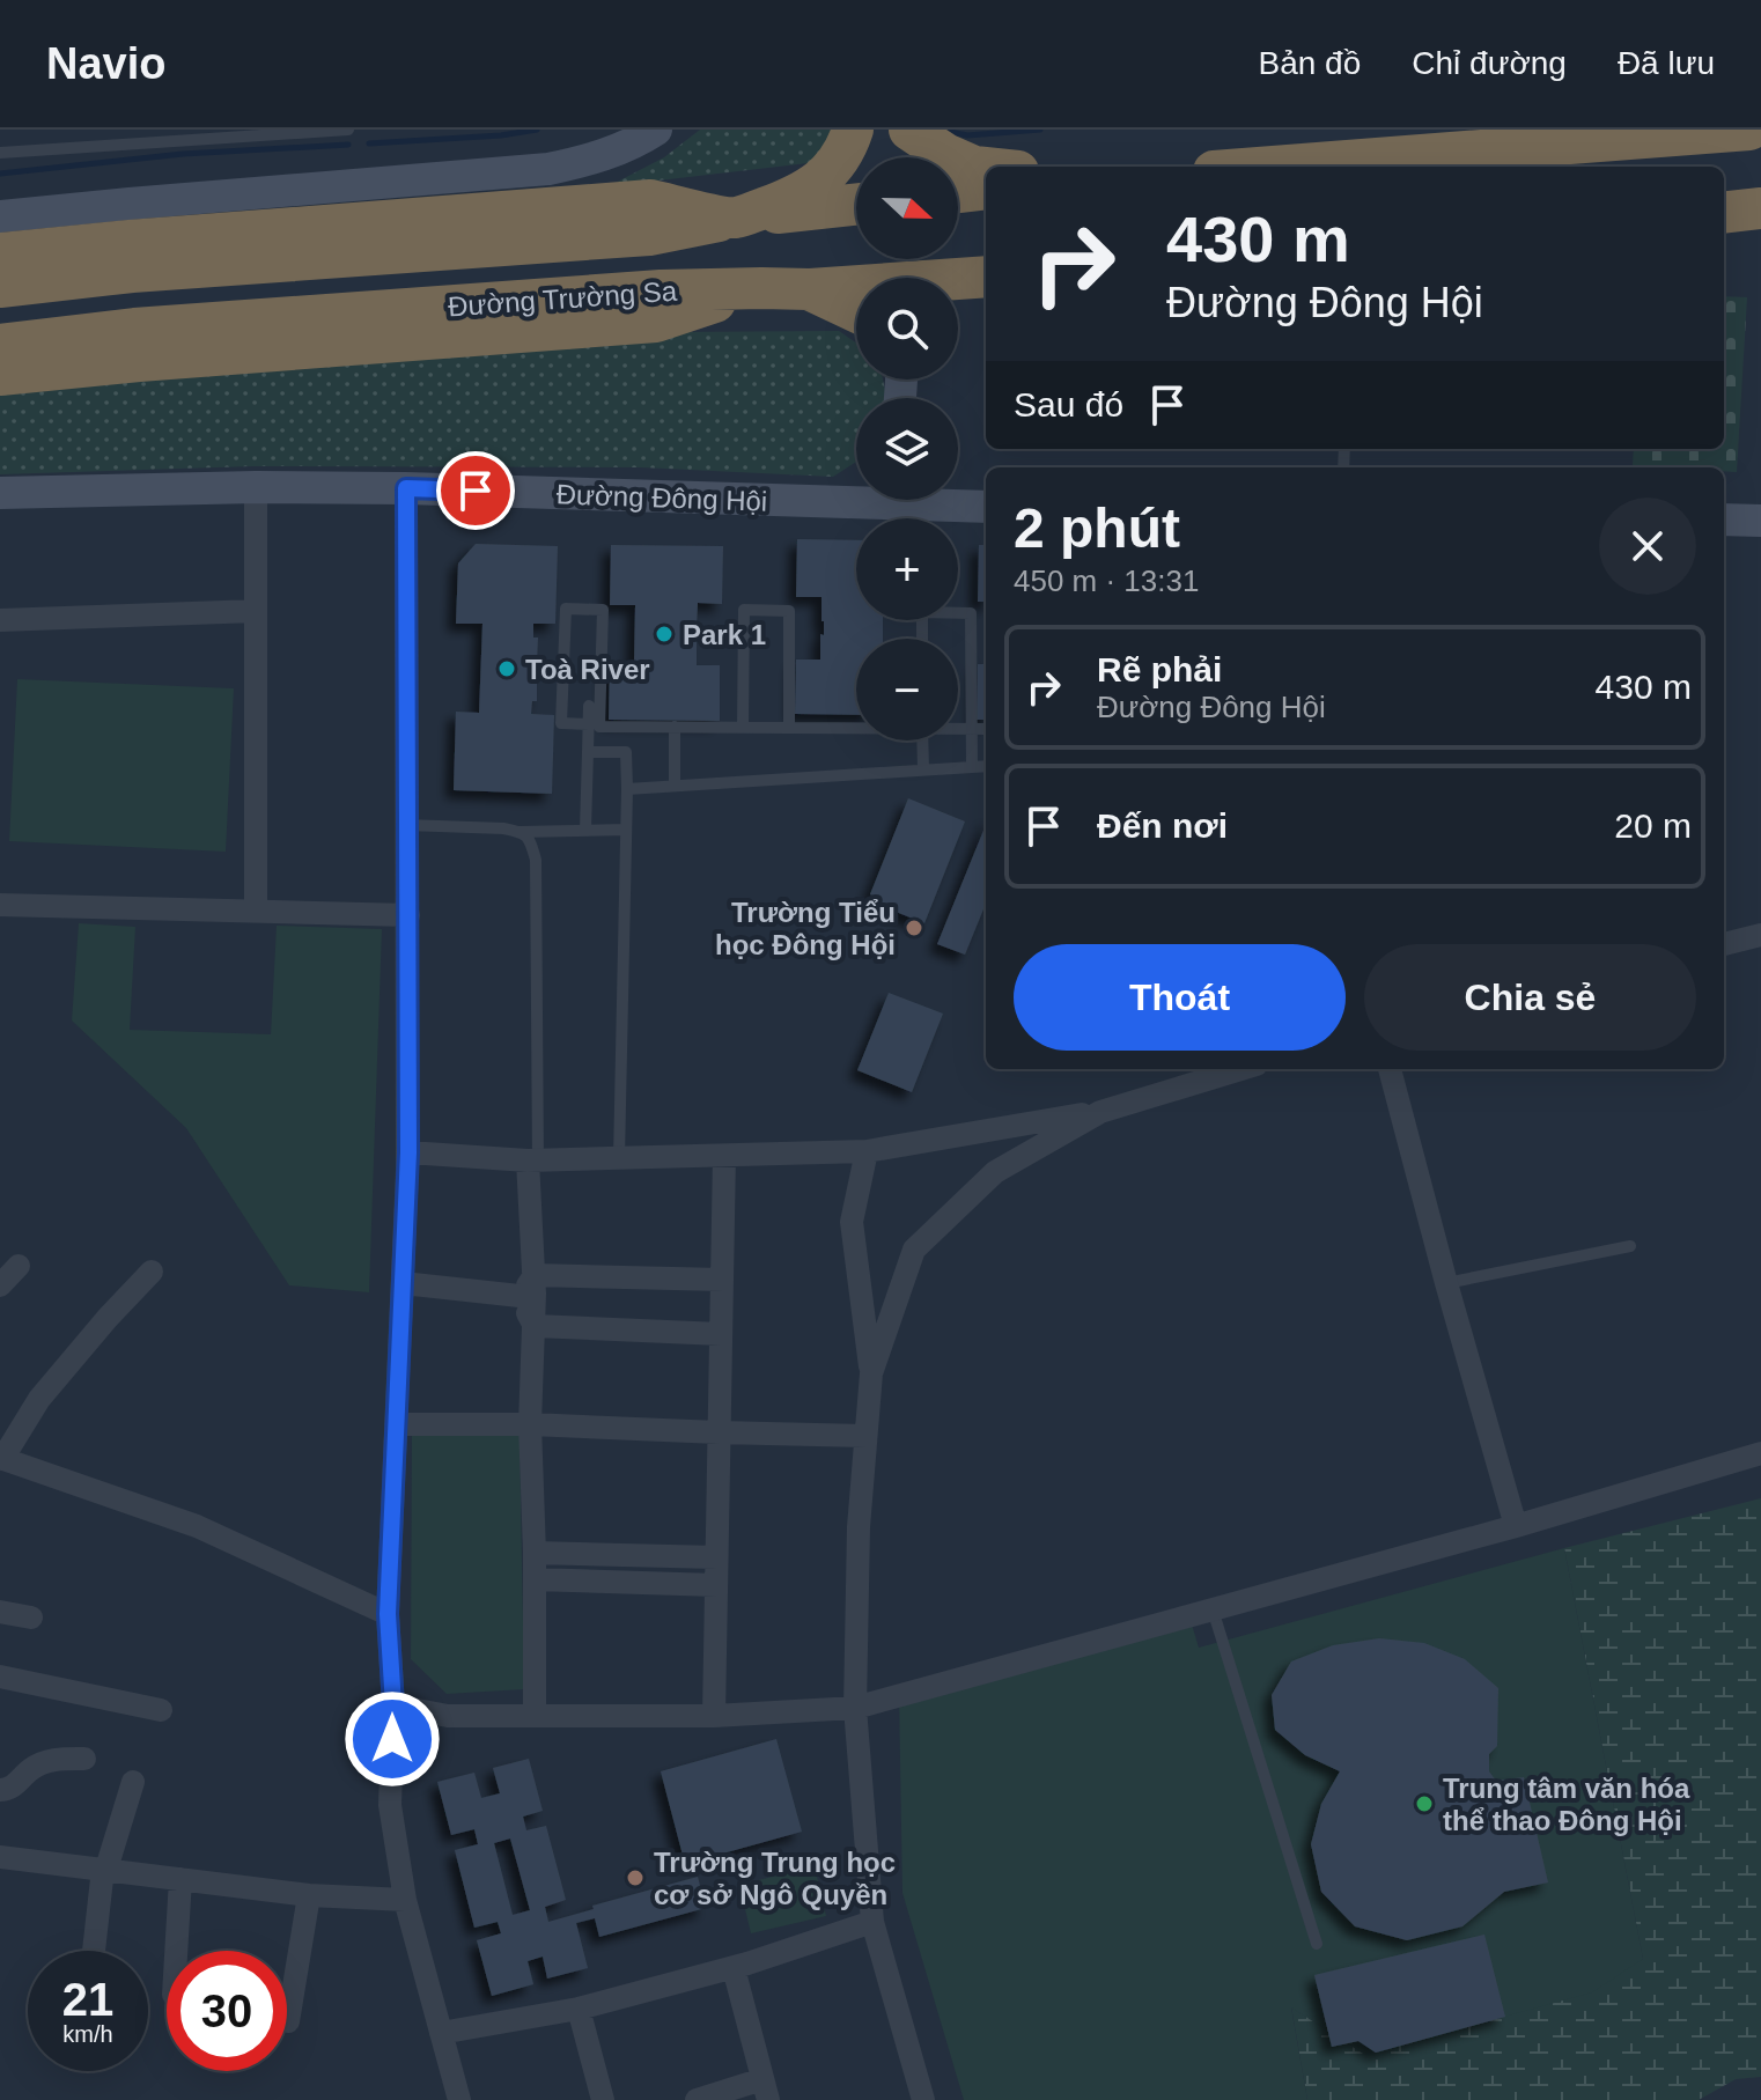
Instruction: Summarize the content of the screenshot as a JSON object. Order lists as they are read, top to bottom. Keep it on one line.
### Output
{"streets":{"highway":["Đường Trường Sa"],"street":["Đường Đông Hội"]},"places":["Park 1","Toà River","Trường Tiểu học Đông Hội","Trung tâm văn hóa thể thao Đông Hội","Trường Trung học cơ sở Ngô Quyền"],"north":"right","page":{"header":"Navio","nav":["Bản đồ","Chỉ đường","Đã lưu"],"map_buttons":["+","−"],"turn":["430 m","Đường Đông Hội"],"then":"Sau đó","heading":["2 phút","450 m · 13:31"],"list":[{"name":"Rẽ phải","note":"Đường Đông Hội","value":"430 m"},{"name":"Đến nơi","value":"20 m"}],"buttons":["Thoát","Chia sẻ"],"speed":"21 km/h","limit":"30"}}
